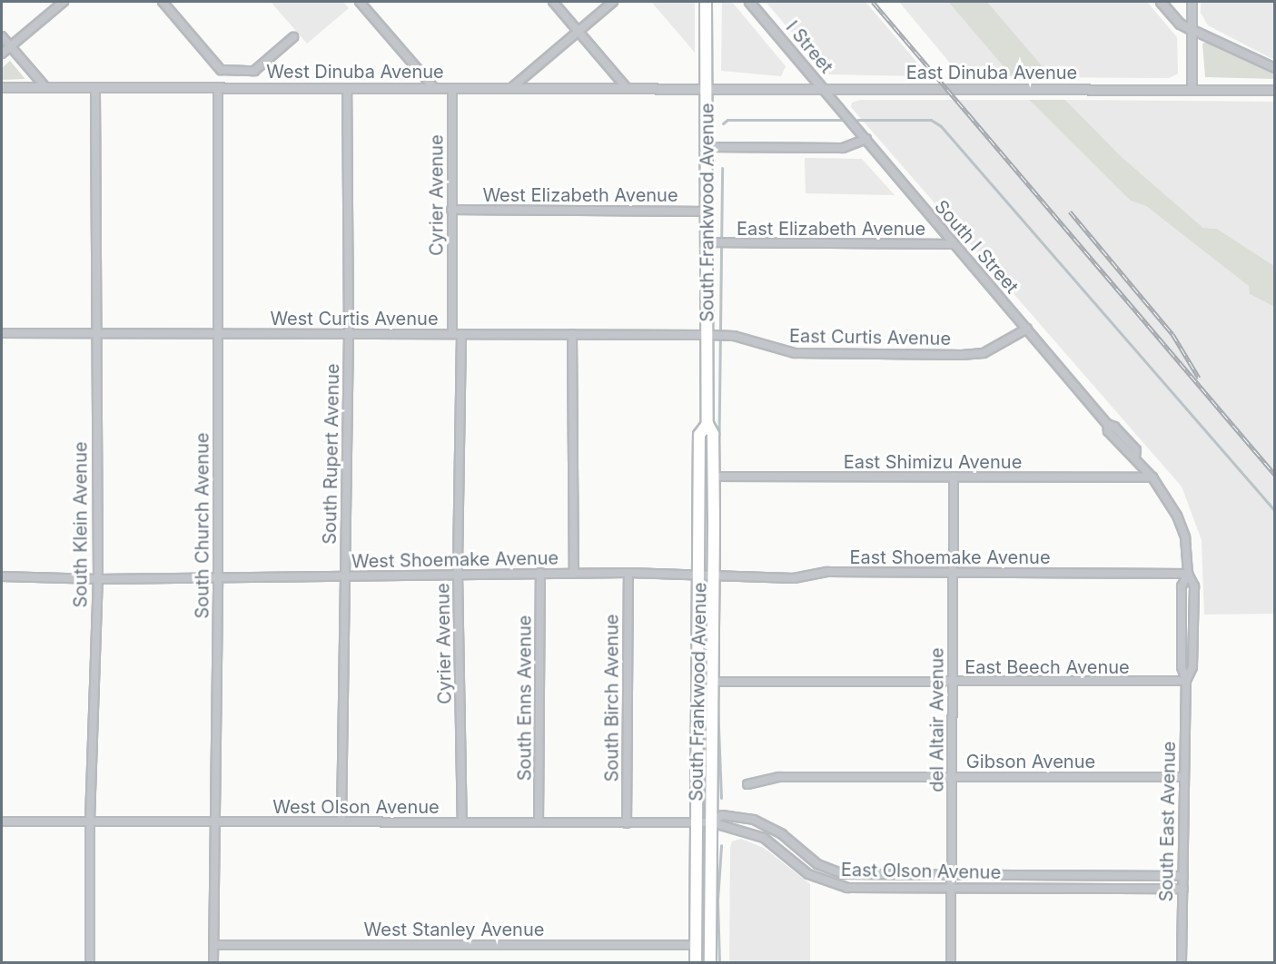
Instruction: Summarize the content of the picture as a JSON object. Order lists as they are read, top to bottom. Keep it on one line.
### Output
{"streets":{"main road":["South Frankwood Avenue"],"street":["I Street","West Dinuba Avenue","East Dinuba Avenue","Cyrier Avenue","West Elizabeth Avenue","East Elizabeth Avenue","South I Street","West Curtis Avenue","East Curtis Avenue","South Rupert Avenue","East Shimizu Avenue","South Klein Avenue","South Church Avenue","East Shoemake Avenue","West Shoemake Avenue","East Beech Avenue","South Enns Avenue","South Birch Avenue","del Altair Avenue","Gibson Avenue","West Olson Avenue","South East Avenue","East Olson Avenue","West Stanley Avenue"]},"crossings":[["I Street","East Dinuba Avenue"],["I Street","South I Street"],["West Dinuba Avenue","East Dinuba Avenue"],["West Dinuba Avenue","Cyrier Avenue"],["West Dinuba Avenue","South Frankwood Avenue"],["West Dinuba Avenue","South Rupert Avenue"],["West Dinuba Avenue","South Klein Avenue"],["West Dinuba Avenue","South Church Avenue"],["East Dinuba Avenue","South Frankwood Avenue"],["East Dinuba Avenue","South I Street"],["Cyrier Avenue","West Elizabeth Avenue"],["Cyrier Avenue","West Curtis Avenue"],["Cyrier Avenue","West Shoemake Avenue"],["Cyrier Avenue","West Olson Avenue"],["West Elizabeth Avenue","South Frankwood Avenue"],["South Frankwood Avenue","East Elizabeth Avenue"],["South Frankwood Avenue","West Curtis Avenue"],["South Frankwood Avenue","East Curtis Avenue"],["South Frankwood Avenue","East Shimizu Avenue"],["South Frankwood Avenue","East Shoemake Avenue"],["South Frankwood Avenue","West Shoemake Avenue"],["South Frankwood Avenue","East Beech Avenue"],["South Frankwood Avenue","West Olson Avenue"],["South Frankwood Avenue","East Olson Avenue"],["South Frankwood Avenue","West Stanley Avenue"],["East Elizabeth Avenue","South I Street"],["South I Street","East Curtis Avenue"],["South I Street","East Shimizu Avenue"],["South I Street","East Shoemake Avenue"],["South I Street","South East Avenue"],["West Curtis Avenue","East Curtis Avenue"],["West Curtis Avenue","South Rupert Avenue"],["West Curtis Avenue","South Klein Avenue"],["West Curtis Avenue","South Church Avenue"],["South Rupert Avenue","West Shoemake Avenue"],["South Rupert Avenue","West Olson Avenue"],["East Shimizu Avenue","del Altair Avenue"],["South Klein Avenue","West Shoemake Avenue"],["South Klein Avenue","West Olson Avenue"],["South Church Avenue","West Shoemake Avenue"],["South Church Avenue","West Olson Avenue"],["South Church Avenue","West Stanley Avenue"],["East Shoemake Avenue","West Shoemake Avenue"],["East Shoemake Avenue","del Altair Avenue"],["East Shoemake Avenue","South East Avenue"],["West Shoemake Avenue","South Enns Avenue"],["West Shoemake Avenue","South Birch Avenue"],["East Beech Avenue","del Altair Avenue"],["East Beech Avenue","South East Avenue"],["South Enns Avenue","West Olson Avenue"],["South Birch Avenue","West Olson Avenue"],["del Altair Avenue","Gibson Avenue"],["del Altair Avenue","East Olson Avenue"],["Gibson Avenue","South East Avenue"],["West Olson Avenue","East Olson Avenue"],["South East Avenue","East Olson Avenue"]]}
